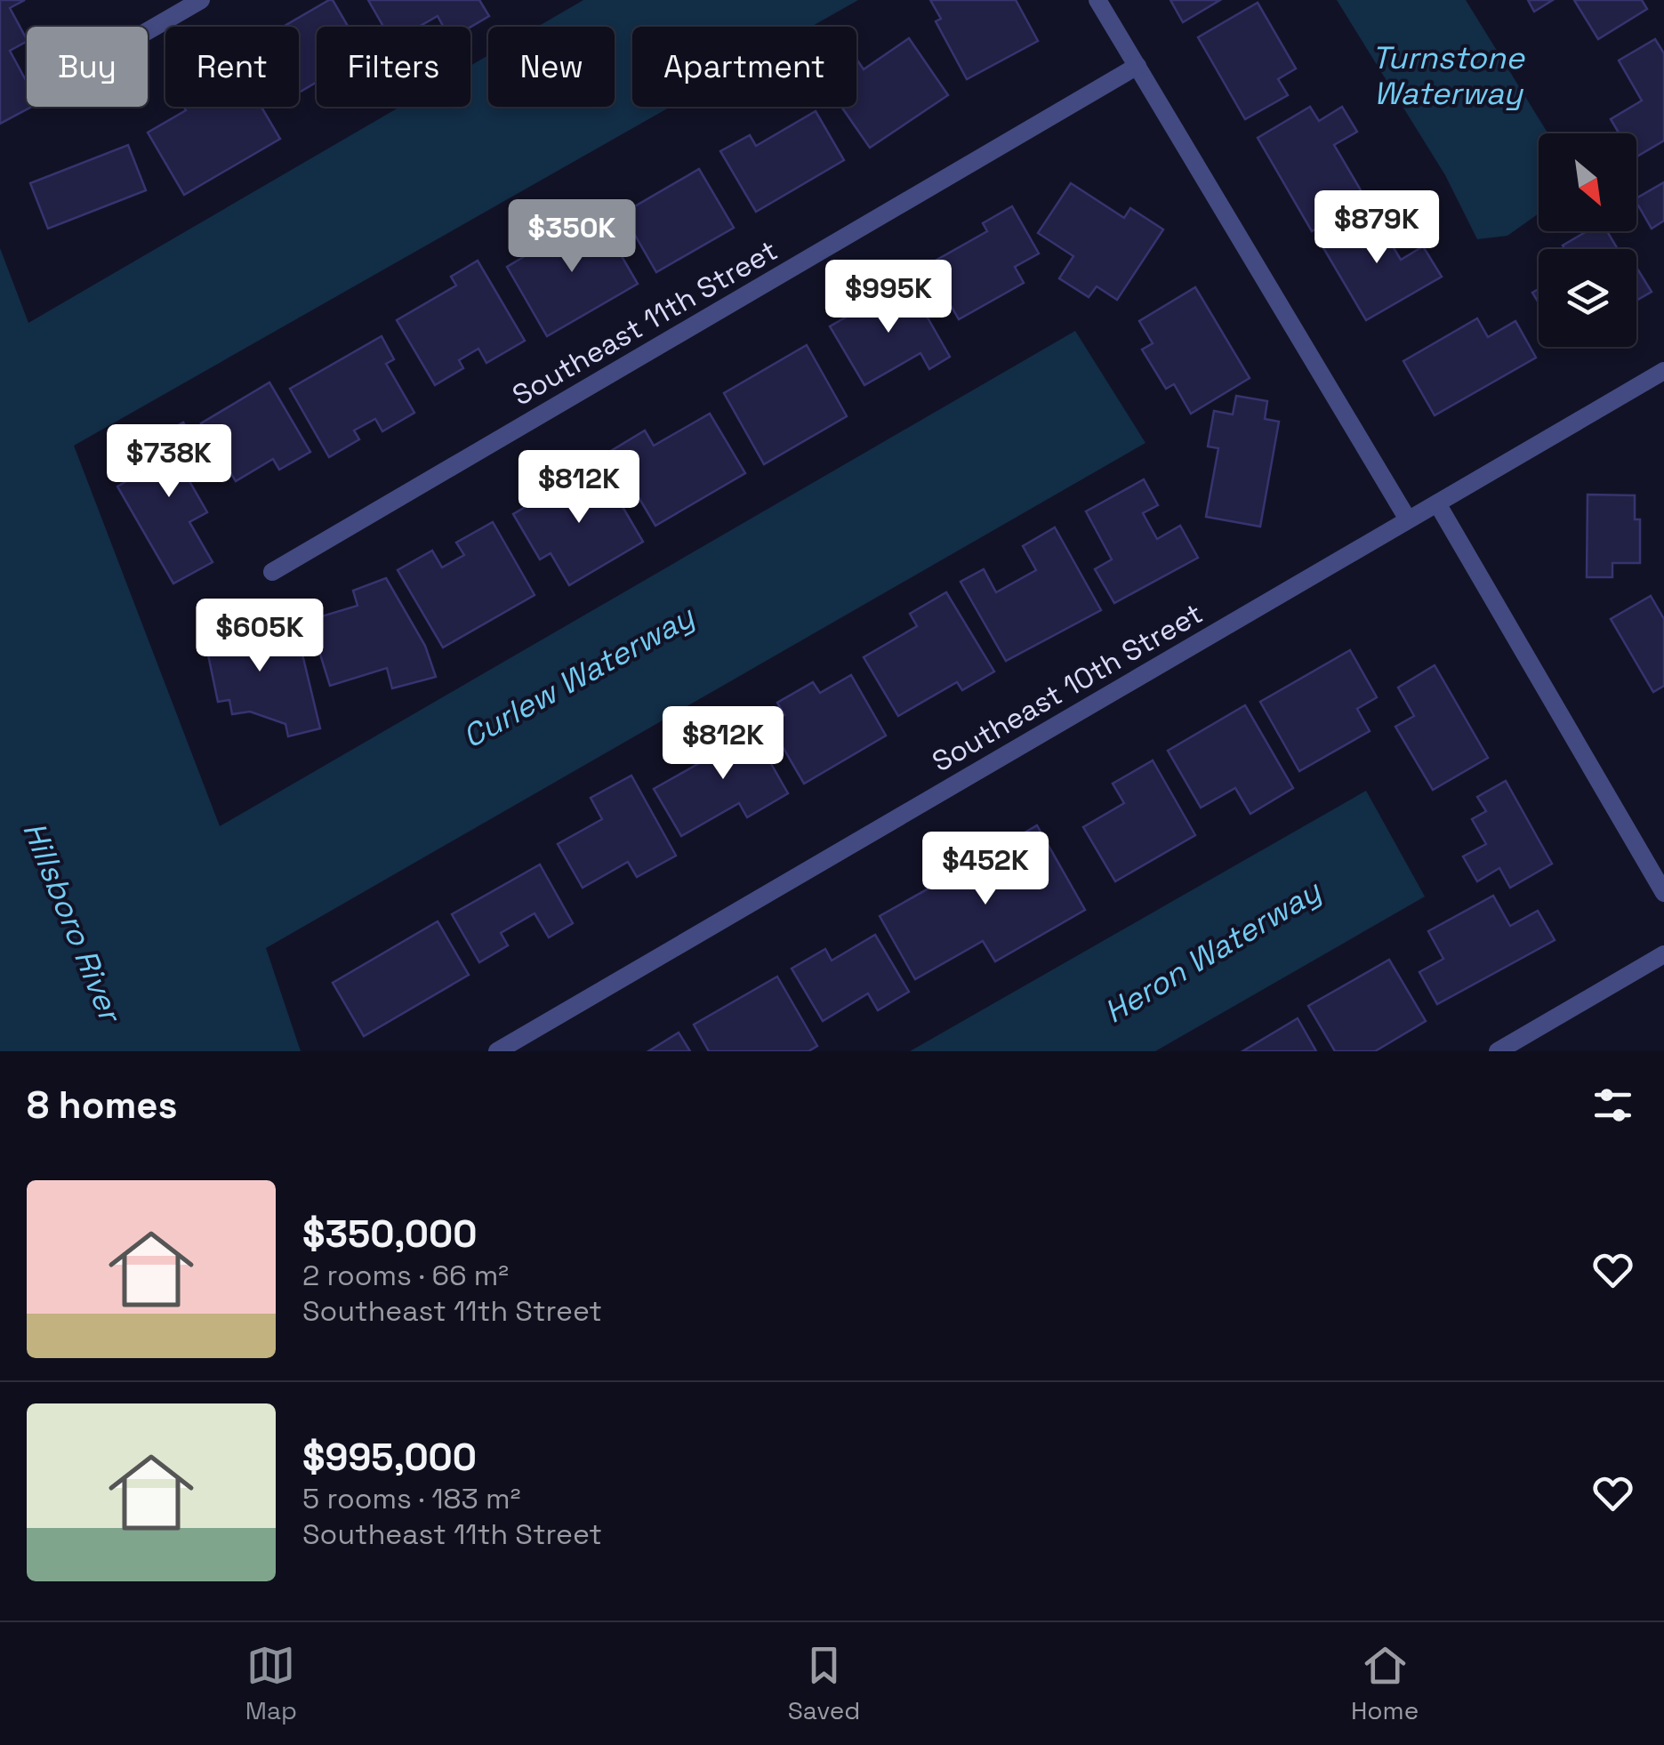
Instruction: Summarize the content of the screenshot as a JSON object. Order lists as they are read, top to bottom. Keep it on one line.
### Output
{"streets":{"street":["Southeast 11th Street","Southeast 10th Street"]},"water":["Turnstone Waterway","Curlew Waterway","Hillsboro River","Heron Waterway"],"north":"bottom right","page":{"chip":["Buy","Rent","Filters","New","Apartment"],"price":["$879K","$350K","$995K","$738K","$812K","$605K","$812K","$452K"],"heading":"8 homes","list":[{"name":"$350,000","note":"2 rooms · 66 m² · Southeast 11th Street"},{"name":"$995,000","note":"5 rooms · 183 m² · Southeast 11th Street"}],"tabs":["Map","Saved","Home"]}}
